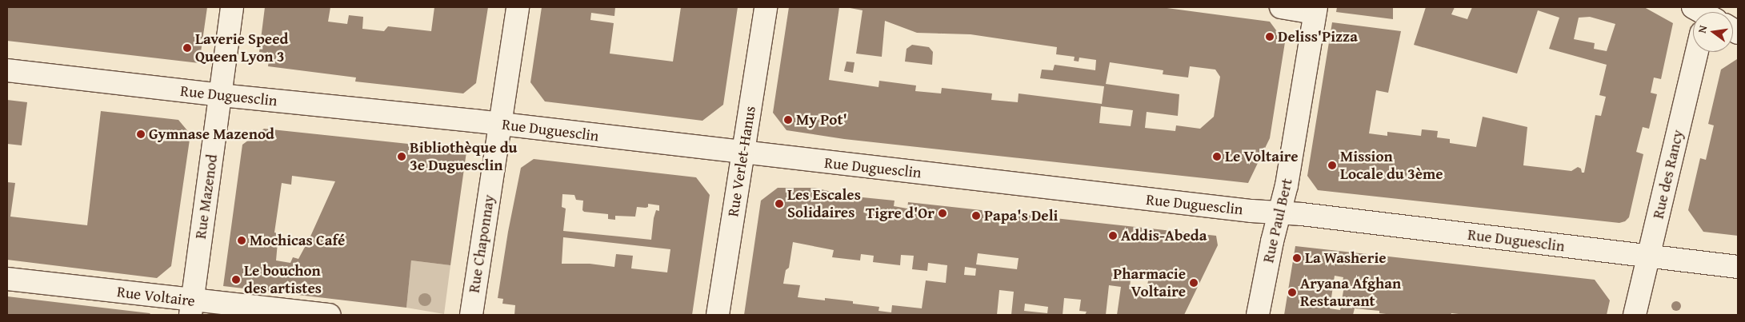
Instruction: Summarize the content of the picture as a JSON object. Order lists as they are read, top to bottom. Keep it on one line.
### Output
{"streets":{"street":["Rue Duguesclin","Rue Verlet-Hanus","Rue des Rancy","Rue Mazenod","Rue Paul Bert","Rue Chaponnay","Rue Voltaire"]},"crossings":[["Rue Duguesclin","Rue Verlet-Hanus"],["Rue Duguesclin","Rue des Rancy"],["Rue Duguesclin","Rue Mazenod"],["Rue Duguesclin","Rue Paul Bert"],["Rue Duguesclin","Rue Chaponnay"],["Rue Mazenod","Rue Voltaire"]],"places":["Deliss'Pizza","Laverie Speed Queen Lyon 3","My Pot'","Gymnase Mazenod","Bibliothèque du 3e Duguesclin","Le Voltaire","Mission Locale du 3ème","Les Escales Solidaires","Tigre d'Or","Papa's Deli","Addis-Abeda","Mochicas Café","La Washerie","Le bouchon des artistes","Pharmacie Voltaire","Aryana Afghan Restaurant"],"north":"left"}
